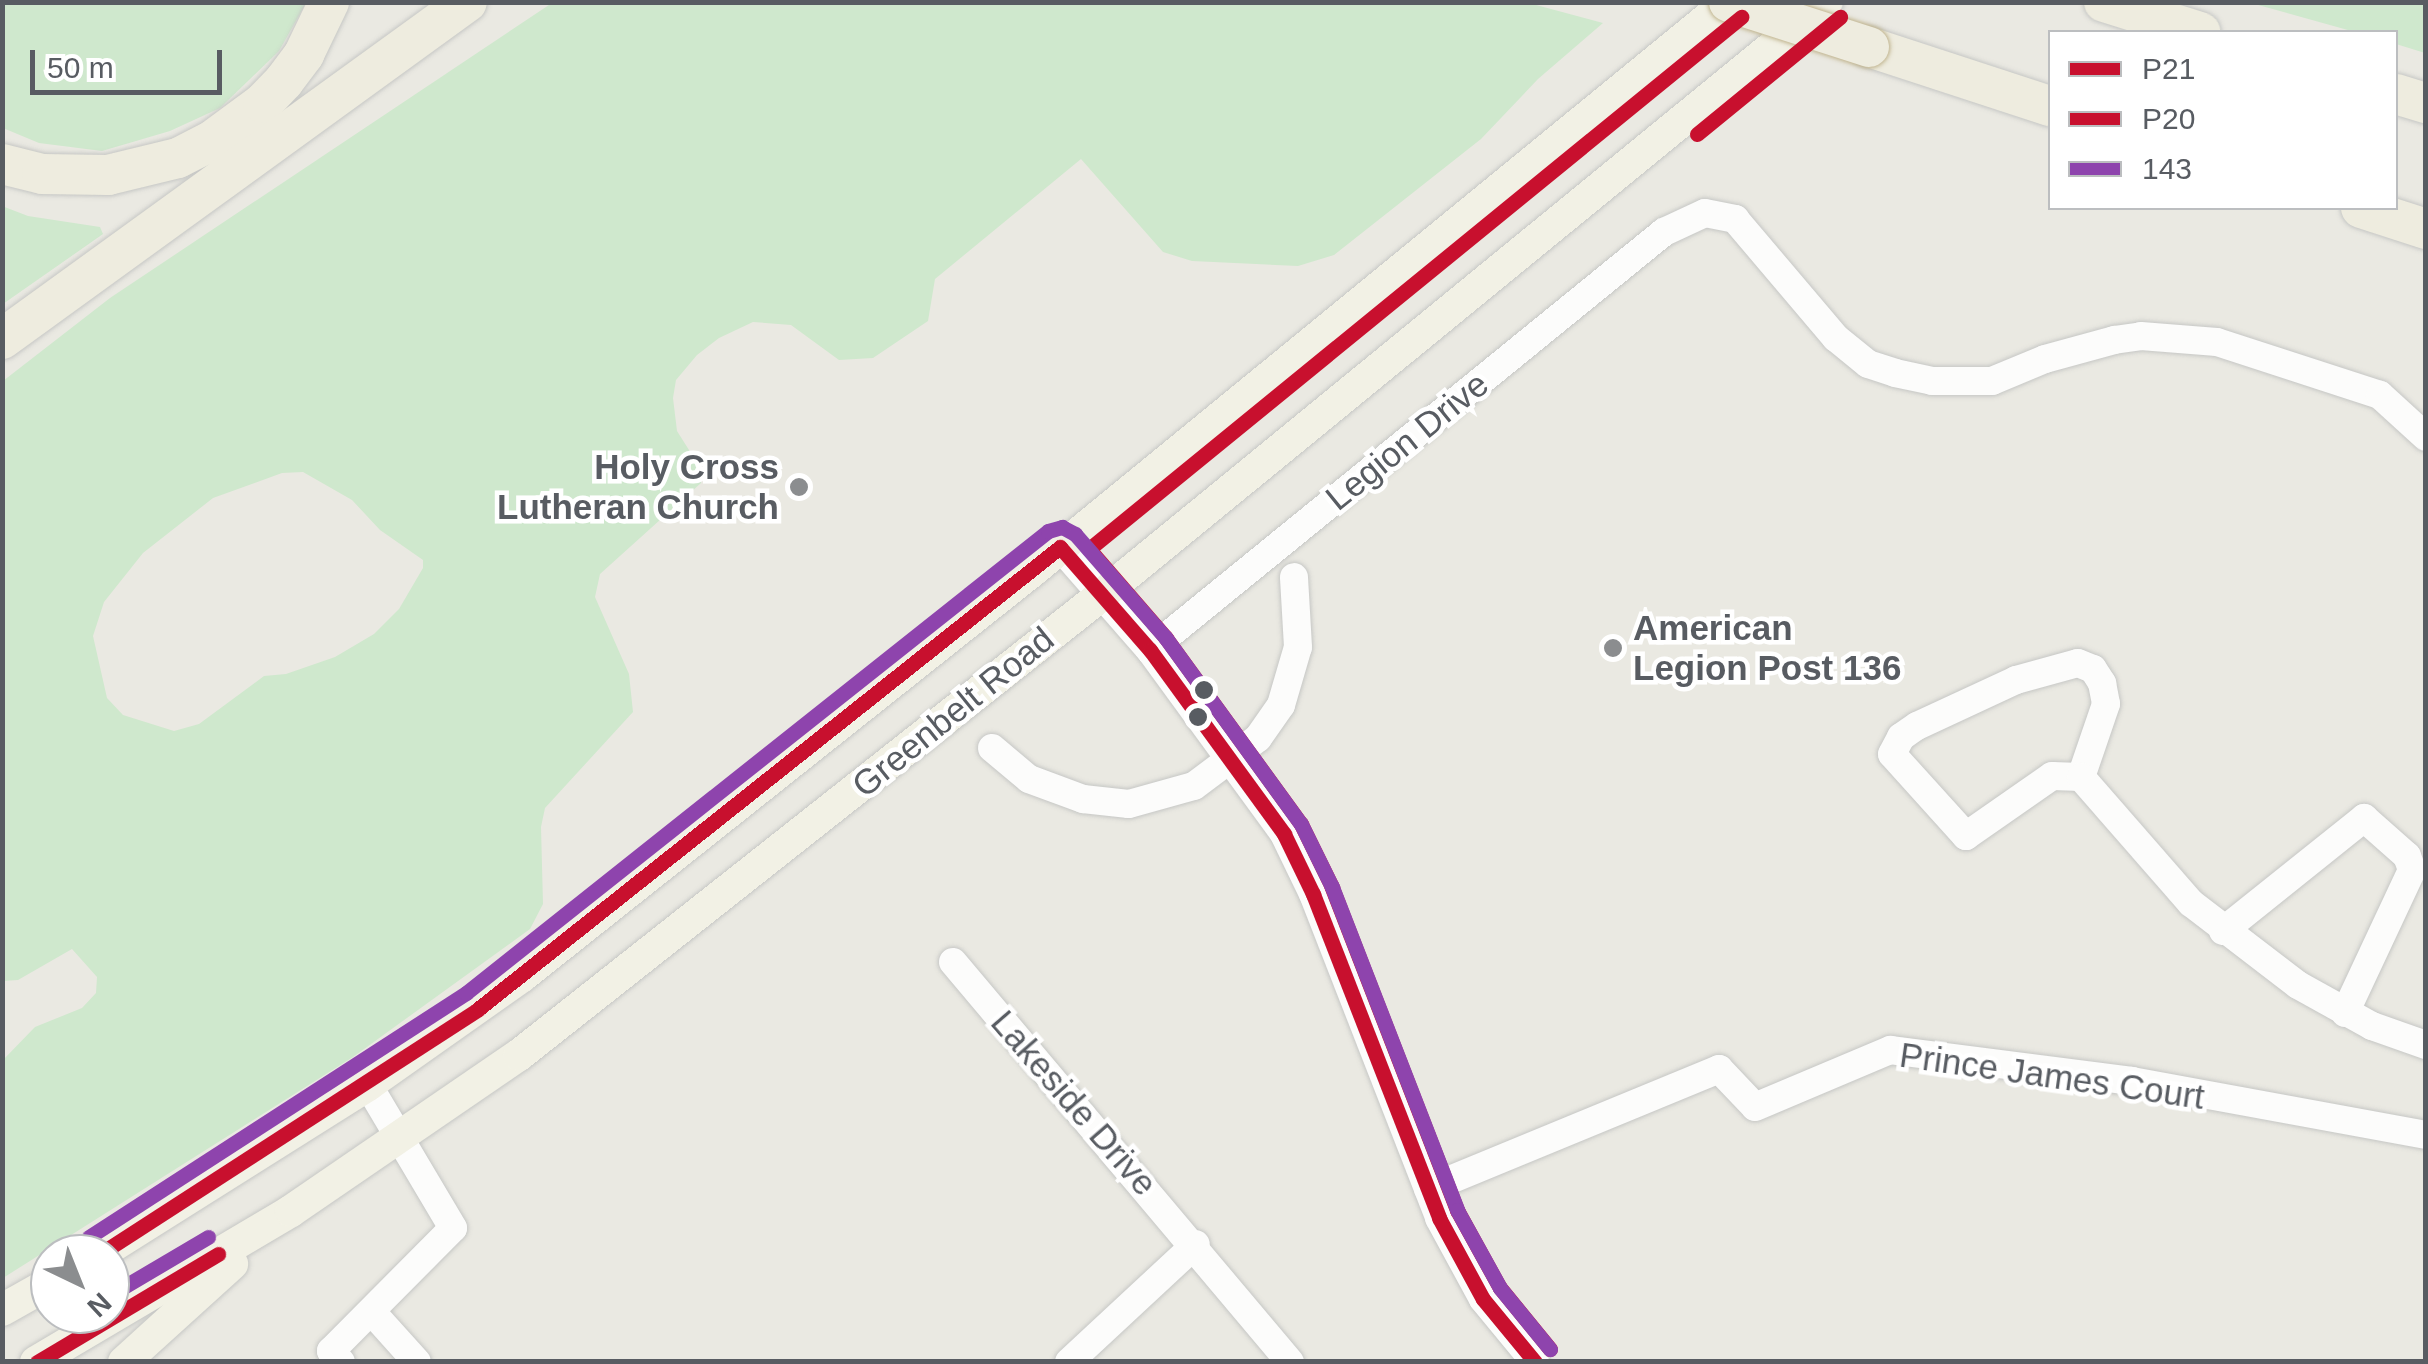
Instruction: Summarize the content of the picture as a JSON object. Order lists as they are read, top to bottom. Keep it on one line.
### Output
{"streets":{"main road":["Greenbelt Road"],"street":["Legion Drive","Prince James Court","Lakeside Drive"]},"places":["Holy Cross Lutheran Church","American Legion Post 136"],"lines":["transit line P20","transit line 143","transit line P21"],"legend":["P21","P20","143"],"scale_bar":"50 m","north":"bottom right"}
